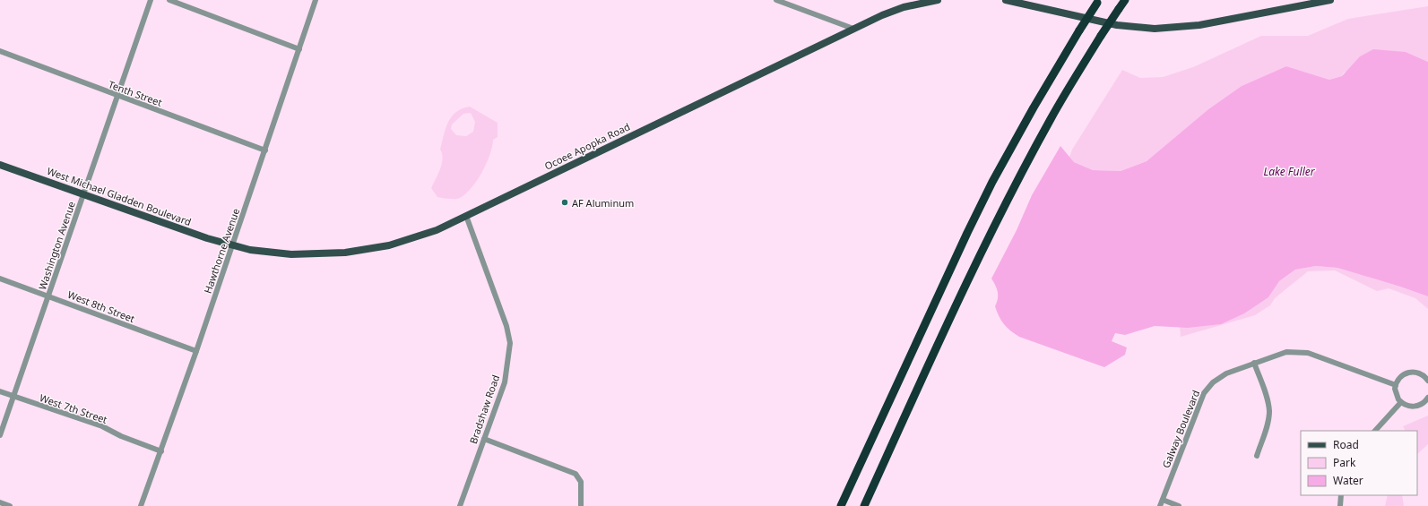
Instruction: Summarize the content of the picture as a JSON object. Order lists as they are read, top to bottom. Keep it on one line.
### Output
{"streets":{"main road":["Ocoee Apopka Road","West Michael Gladden Boulevard"],"street":["Tenth Street","Washington Avenue","Hawthorne Avenue","West 8th Street","West 7th Street","Bradshaw Road","Galway Boulevard"]},"crossings":[["Tenth Street","Washington Avenue"],["Tenth Street","Hawthorne Avenue"],["Ocoee Apopka Road","West Michael Gladden Boulevard"],["Ocoee Apopka Road","Hawthorne Avenue"],["Ocoee Apopka Road","Bradshaw Road"],["West Michael Gladden Boulevard","Washington Avenue"],["West Michael Gladden Boulevard","Hawthorne Avenue"],["Washington Avenue","West 8th Street"],["Washington Avenue","West 7th Street"],["Hawthorne Avenue","West 8th Street"],["Hawthorne Avenue","West 7th Street"]],"water":["Lake Fuller"],"places":["AF Aluminum"],"legend":["Road","Park","Water"]}
